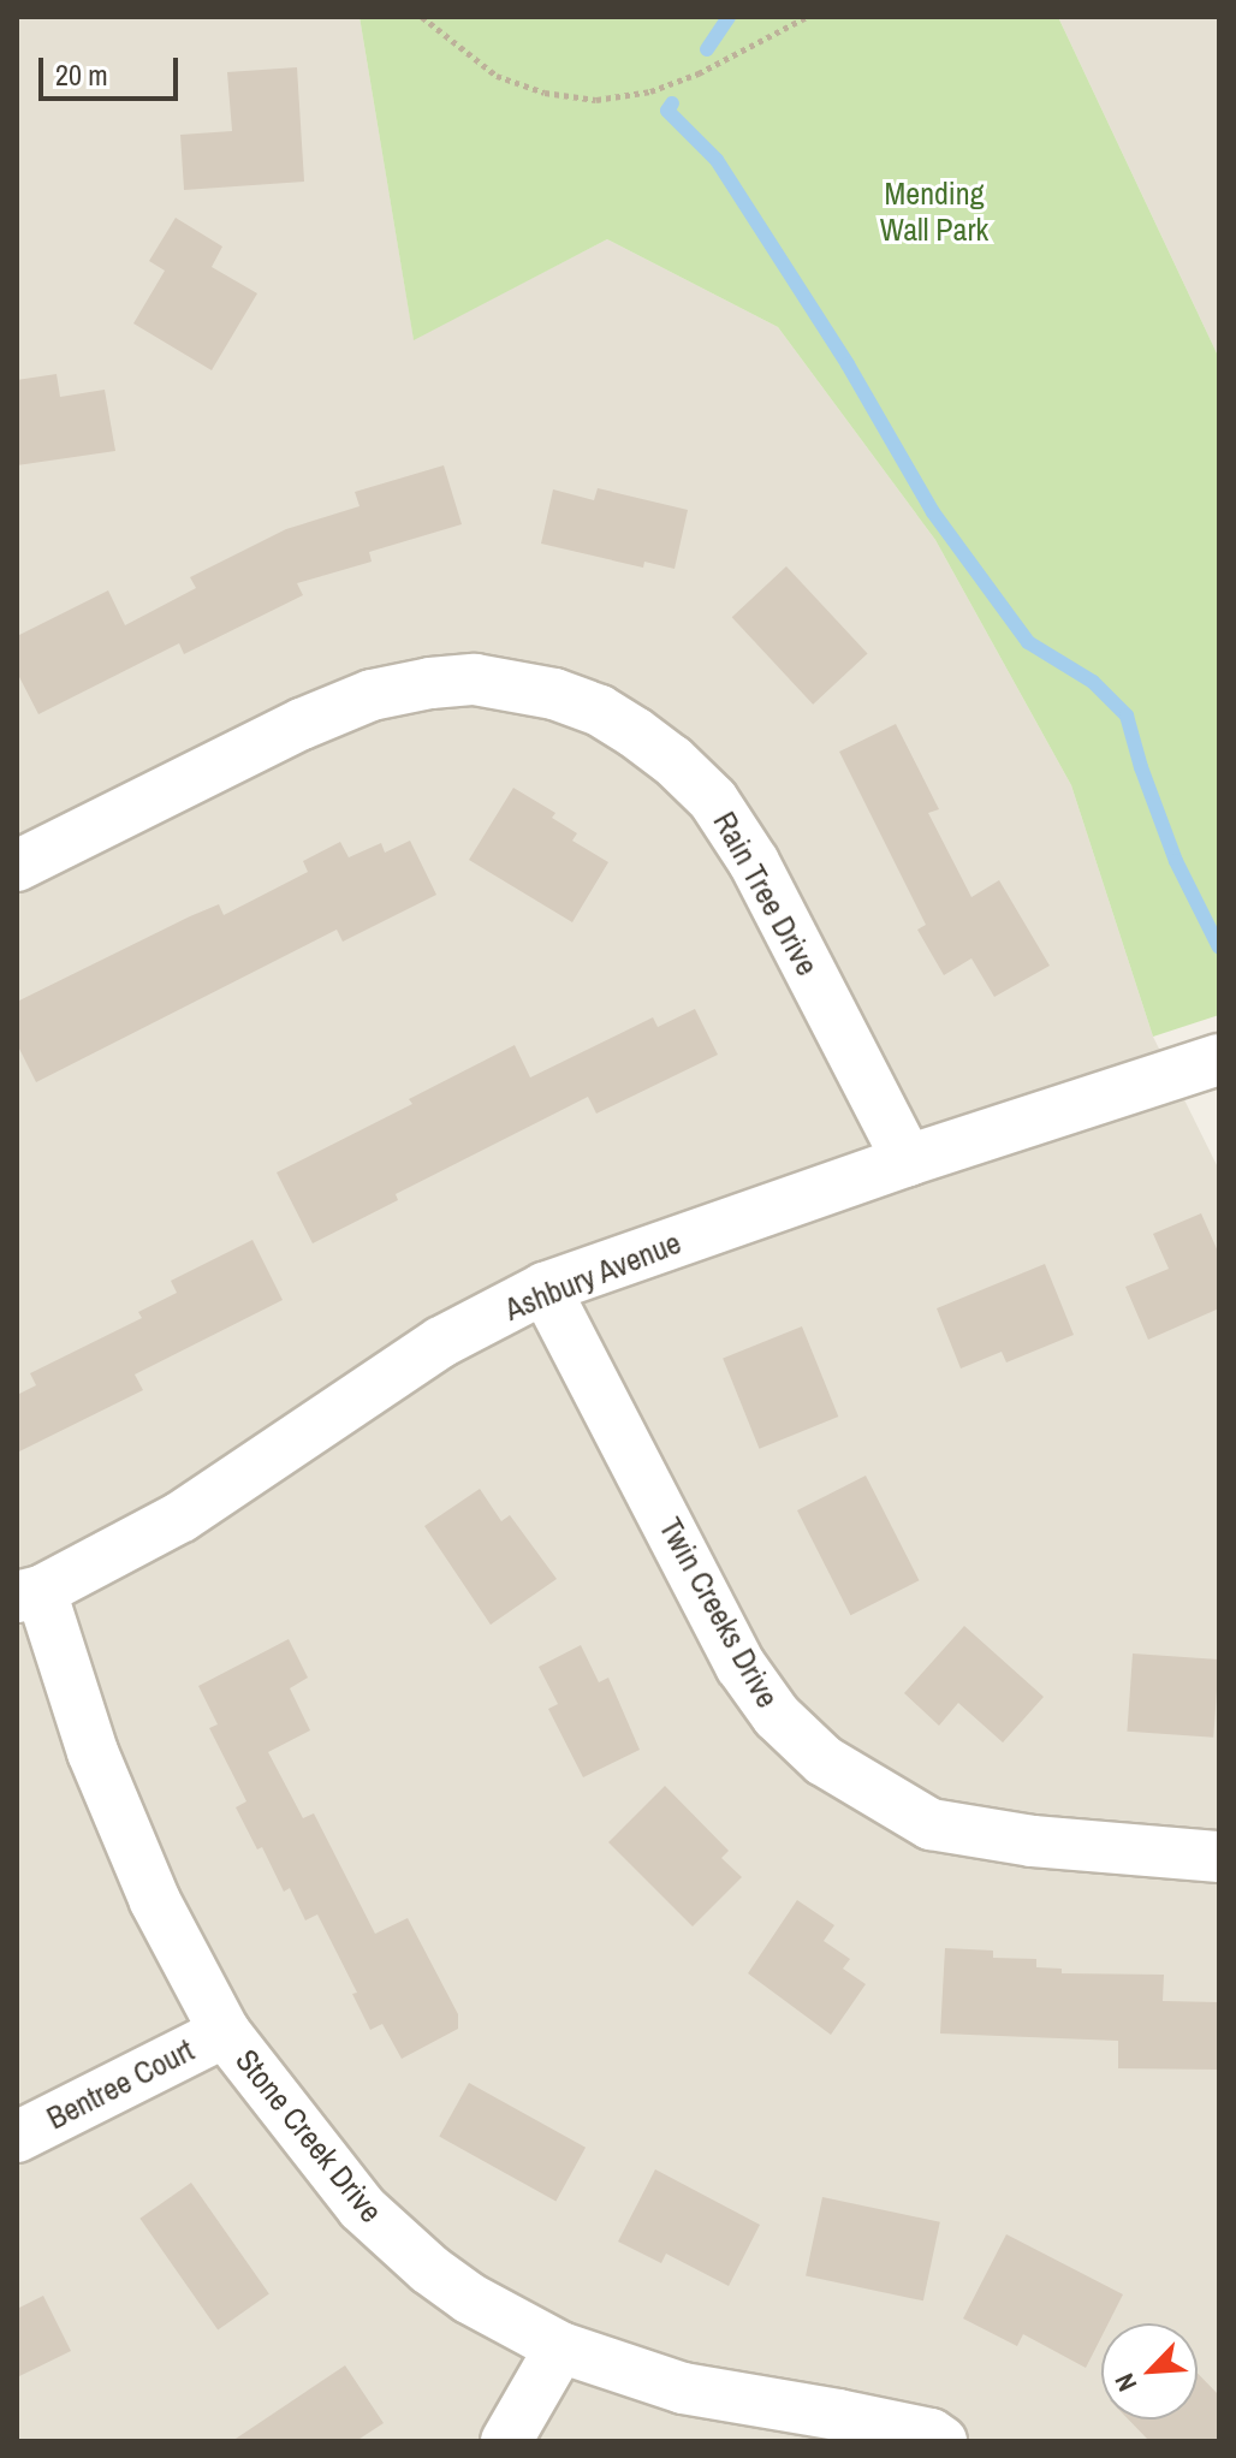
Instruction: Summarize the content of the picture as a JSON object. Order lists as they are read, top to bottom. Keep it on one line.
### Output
{"streets":{"street":["Rain Tree Drive","Ashbury Avenue","Twin Creeks Drive","Bentree Court","Stone Creek Drive"]},"crossings":[["Rain Tree Drive","Ashbury Avenue"],["Ashbury Avenue","Twin Creeks Drive"],["Ashbury Avenue","Stone Creek Drive"],["Bentree Court","Stone Creek Drive"]],"parks":["Mending Wall Park"],"scale_bar":"20 m","north":"bottom left"}
